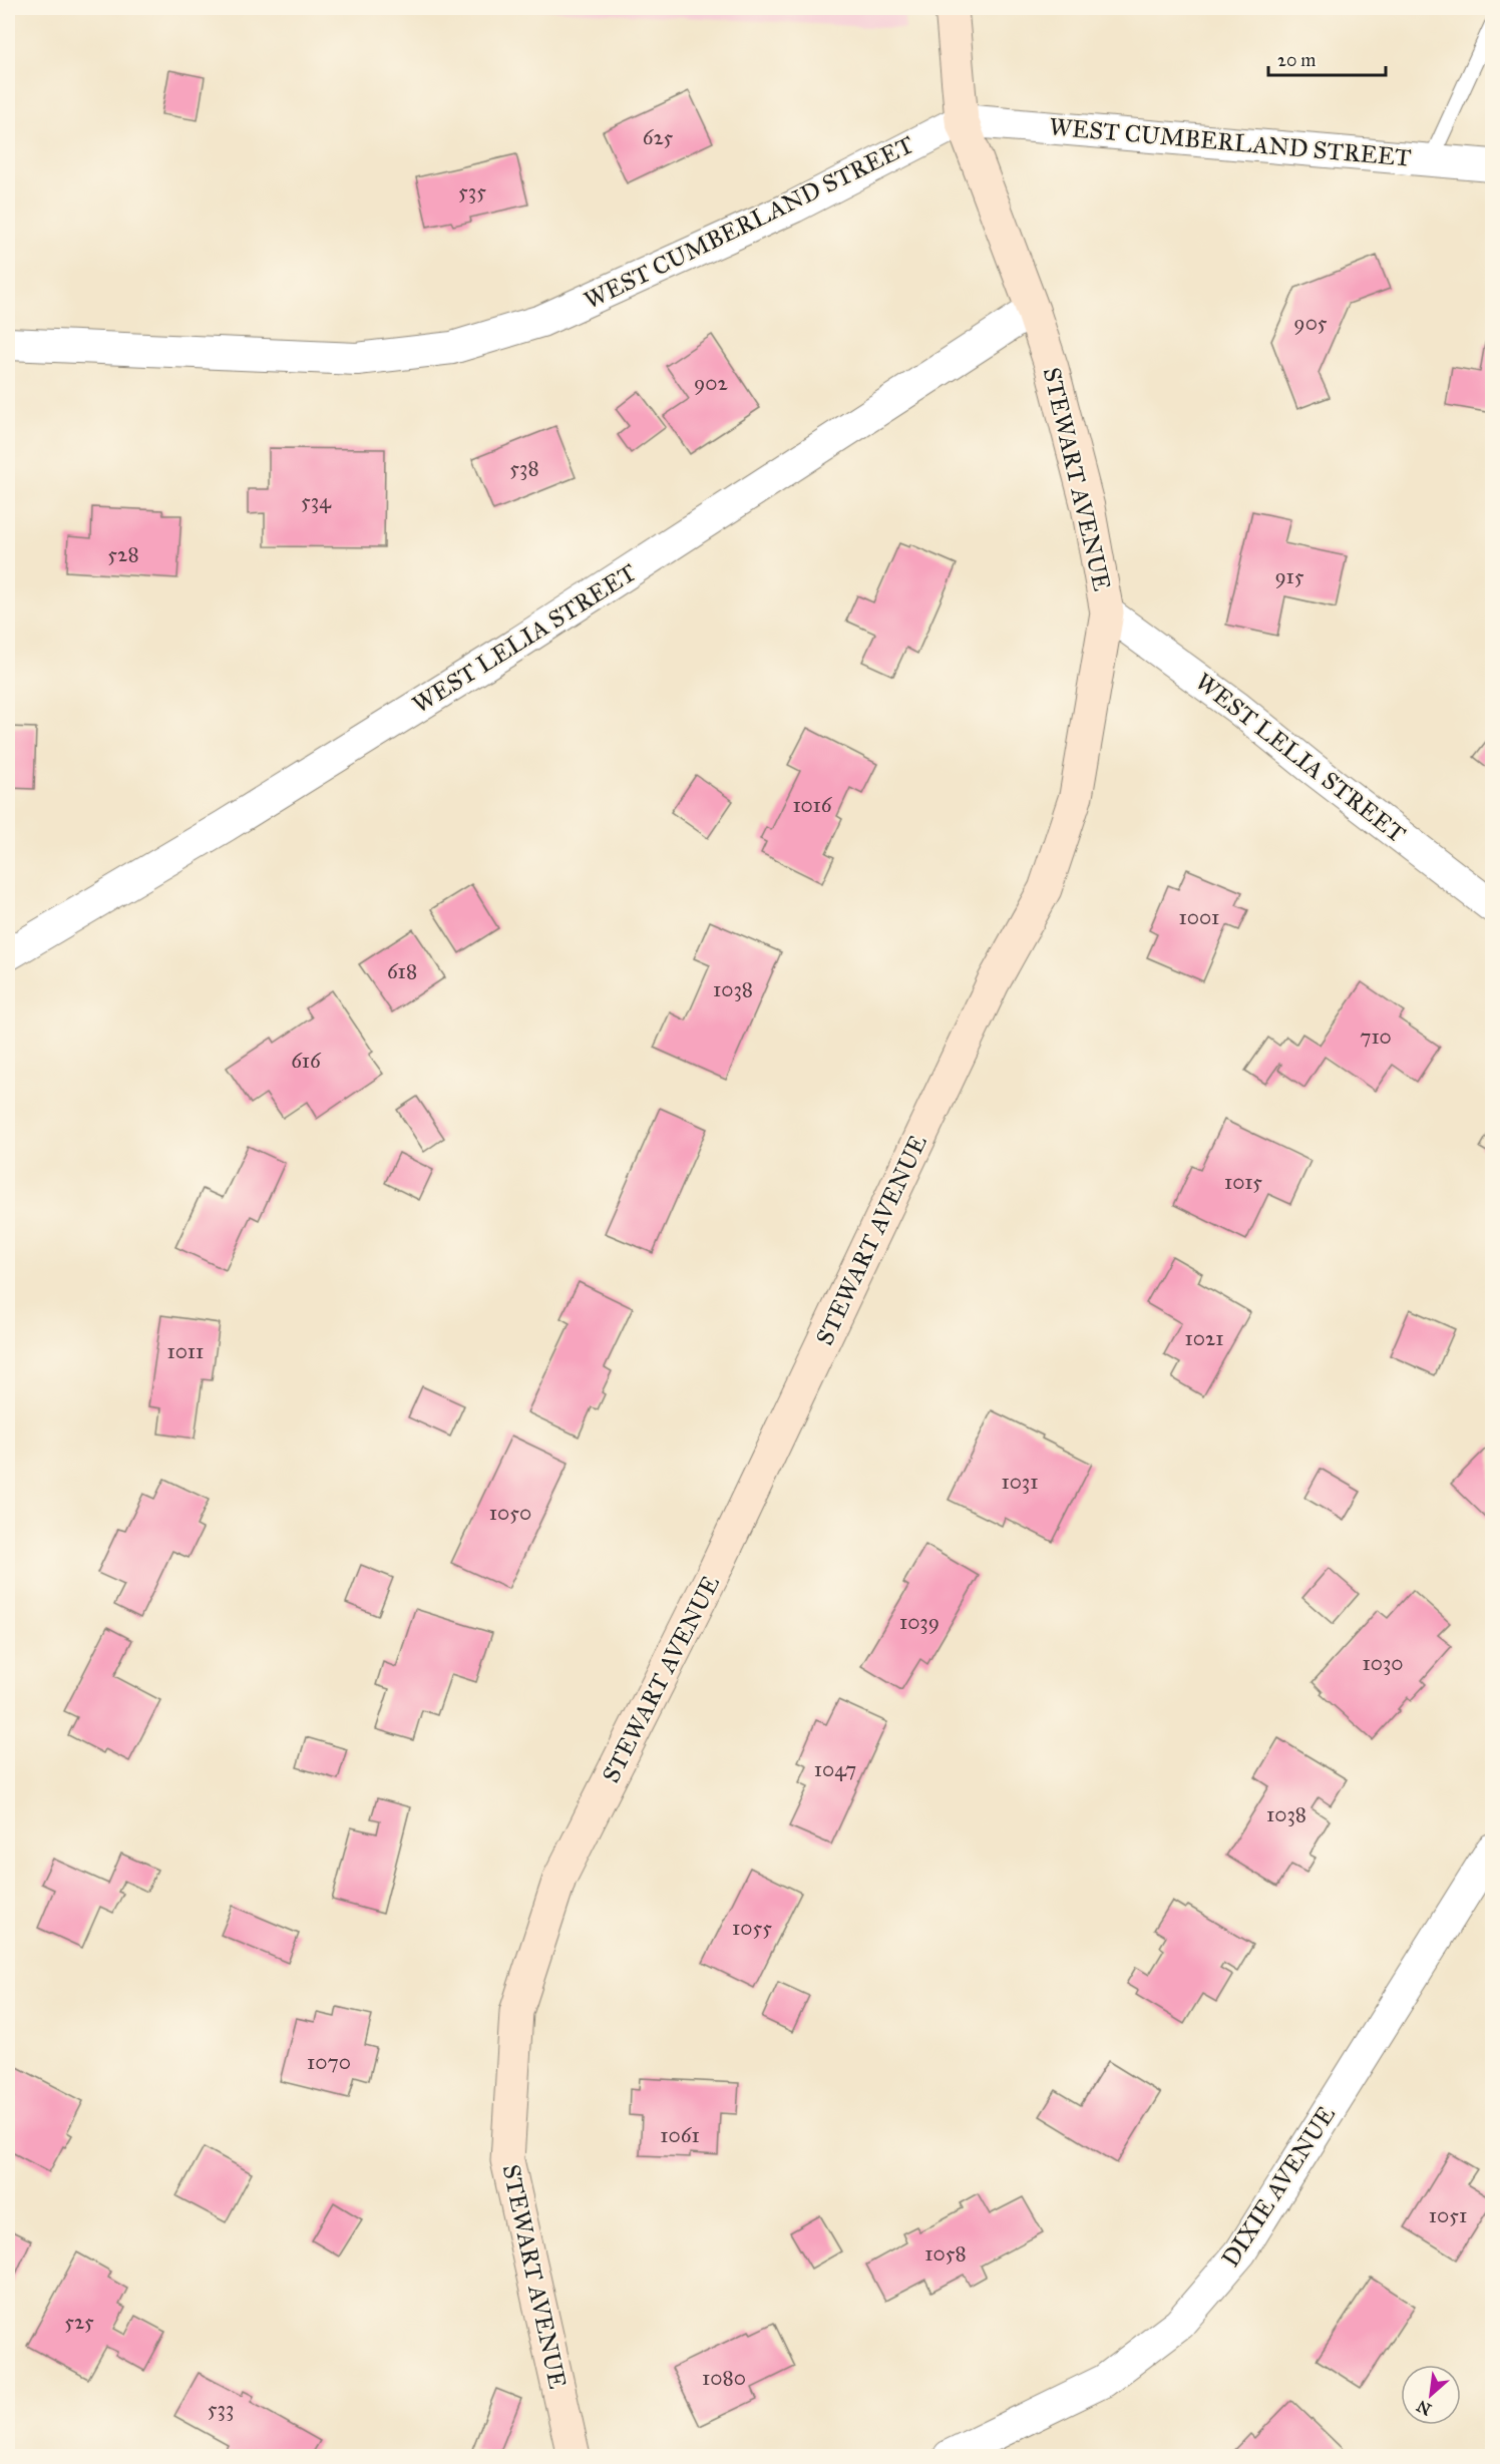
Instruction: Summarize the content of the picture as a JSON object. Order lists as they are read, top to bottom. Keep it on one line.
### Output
{"streets":{"street":["WEST CUMBERLAND STREET","STEWART AVENUE","WEST LELIA STREET","DIXIE AVENUE"]},"crossings":[["WEST CUMBERLAND STREET","STEWART AVENUE"],["STEWART AVENUE","WEST LELIA STREET"]],"house_numbers":["625","535","905","902","538","534","528","915","1016","1001","618","1038","710","616","1015","1021","1011","1031","1050","1039","1030","1047","1038","1055","1070","1061","1051","1058","525","1080","533"],"scale_bar":"20 m","north":"bottom left"}
